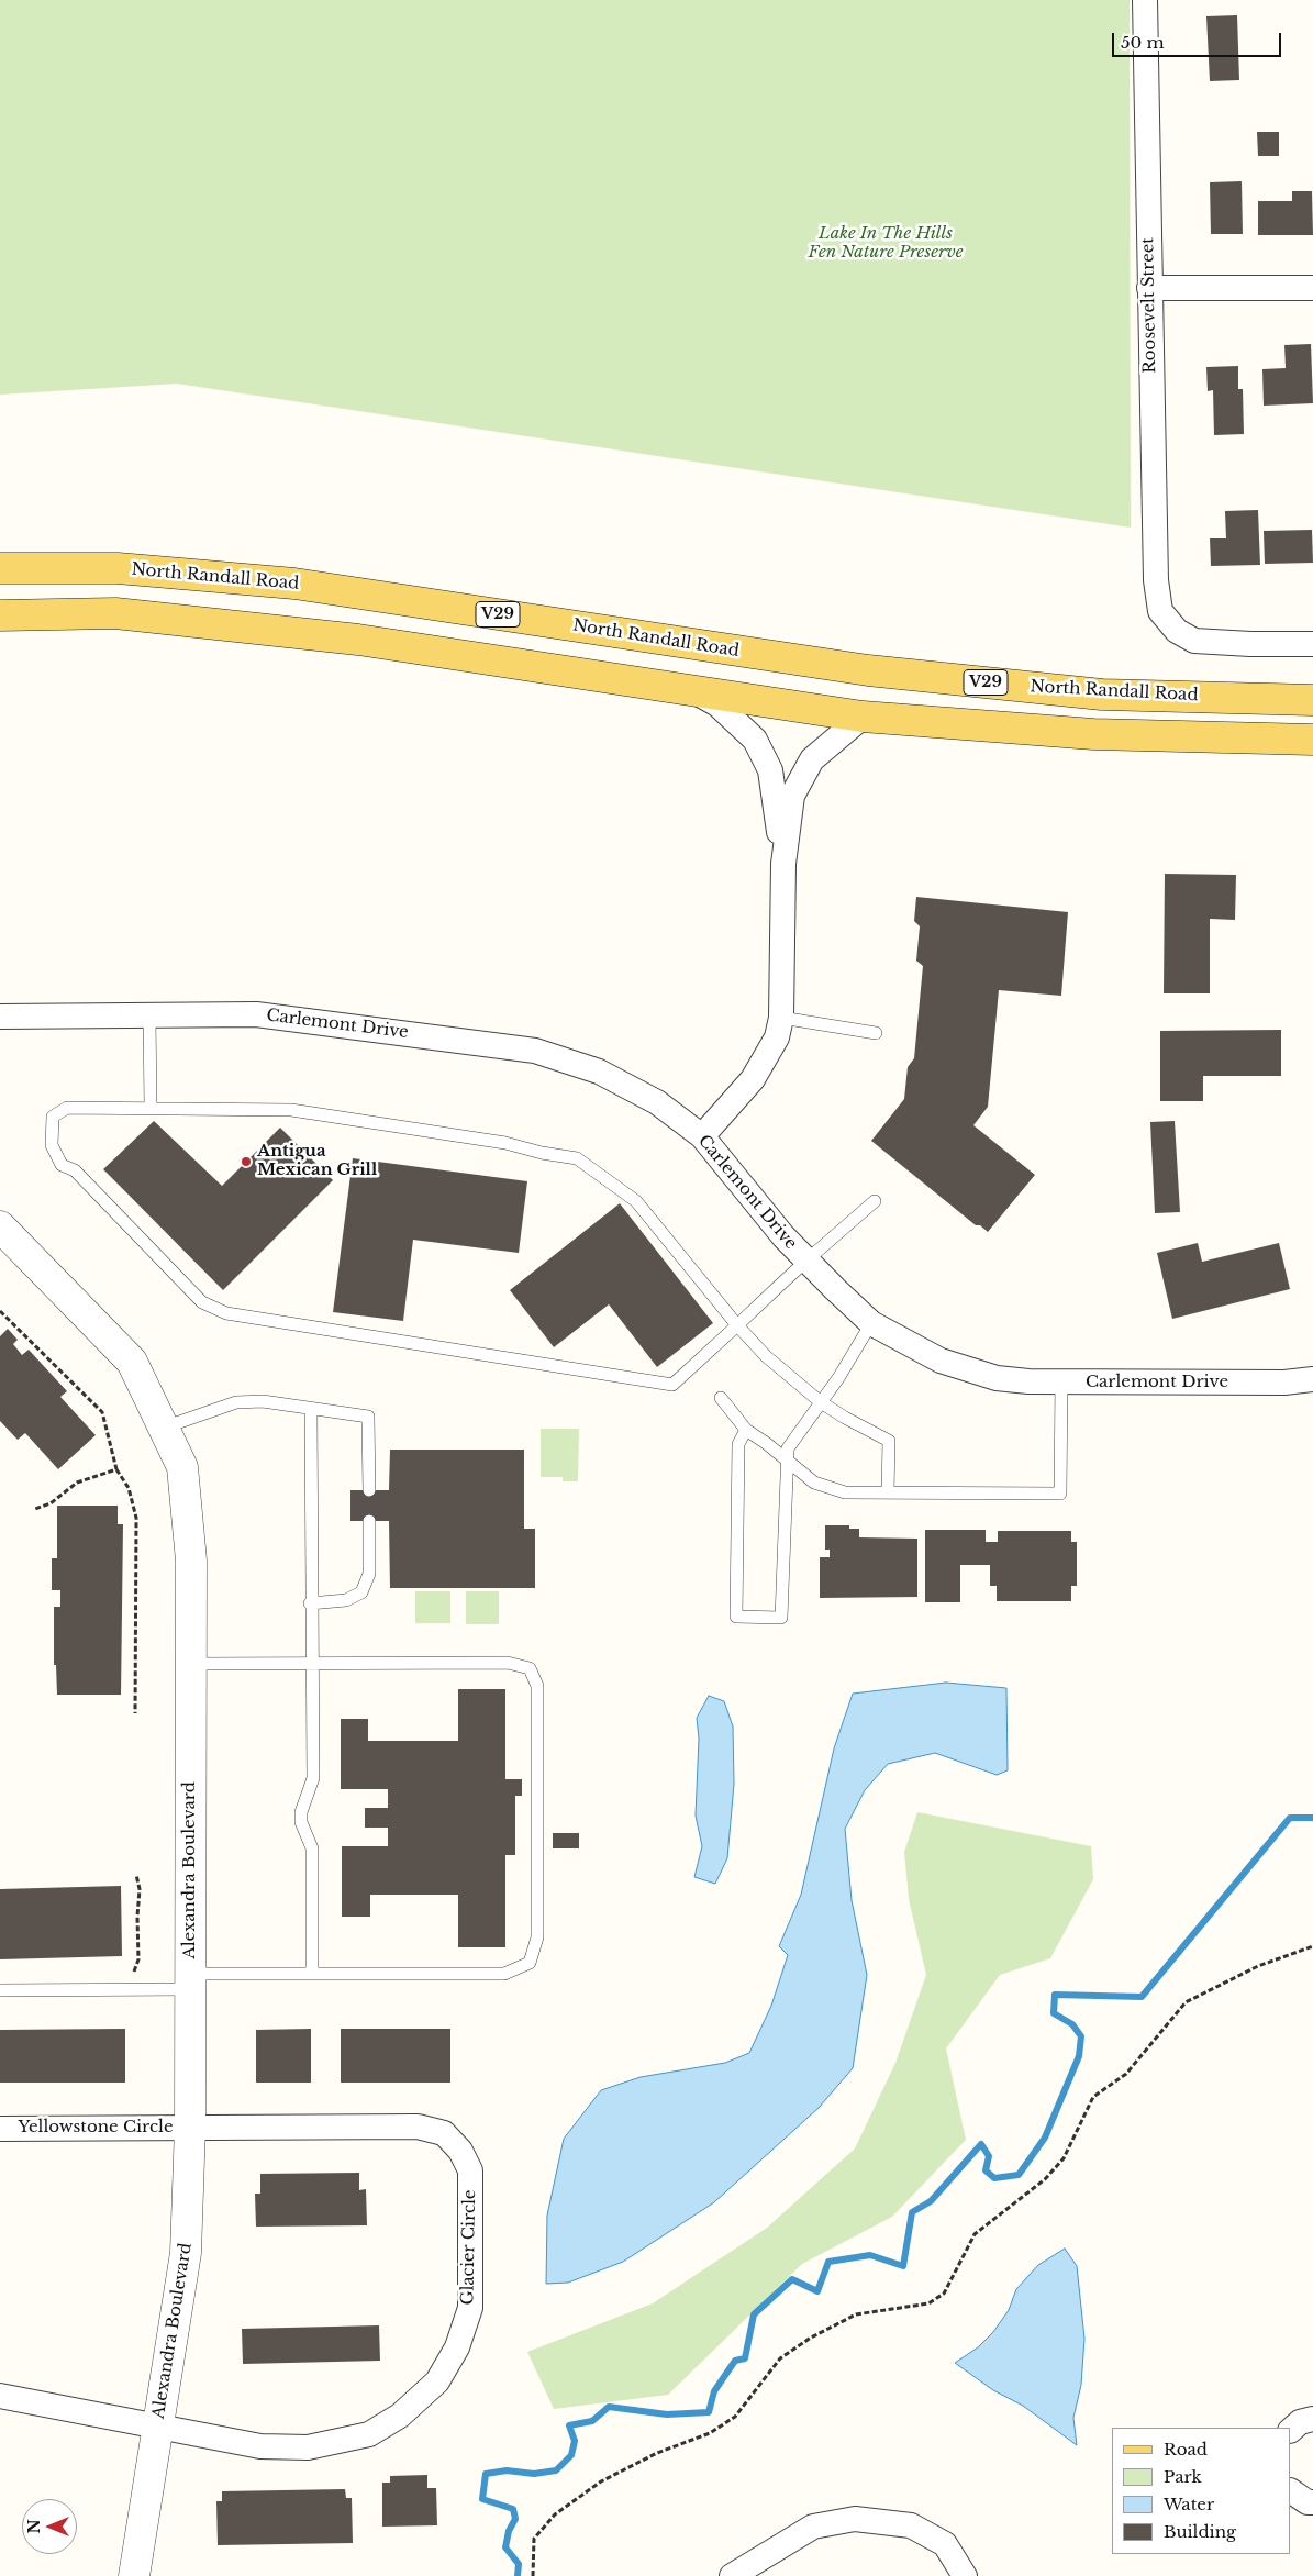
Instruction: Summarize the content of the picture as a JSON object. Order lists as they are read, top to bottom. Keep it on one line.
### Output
{"streets":{"main road":["North Randall Road","V29"],"street":["Roosevelt Street","Carlemont Drive","Alexandra Boulevard","Yellowstone Circle","Glacier Circle"]},"crossings":[["Alexandra Boulevard","Yellowstone Circle"],["Alexandra Boulevard","Glacier Circle"],["Yellowstone Circle","Glacier Circle"]],"parks":["Lake In The Hills Fen Nature Preserve"],"places":["Antigua Mexican Grill"],"legend":["Road","Park","Water","Building"],"scale_bar":"50 m","north":"left"}
